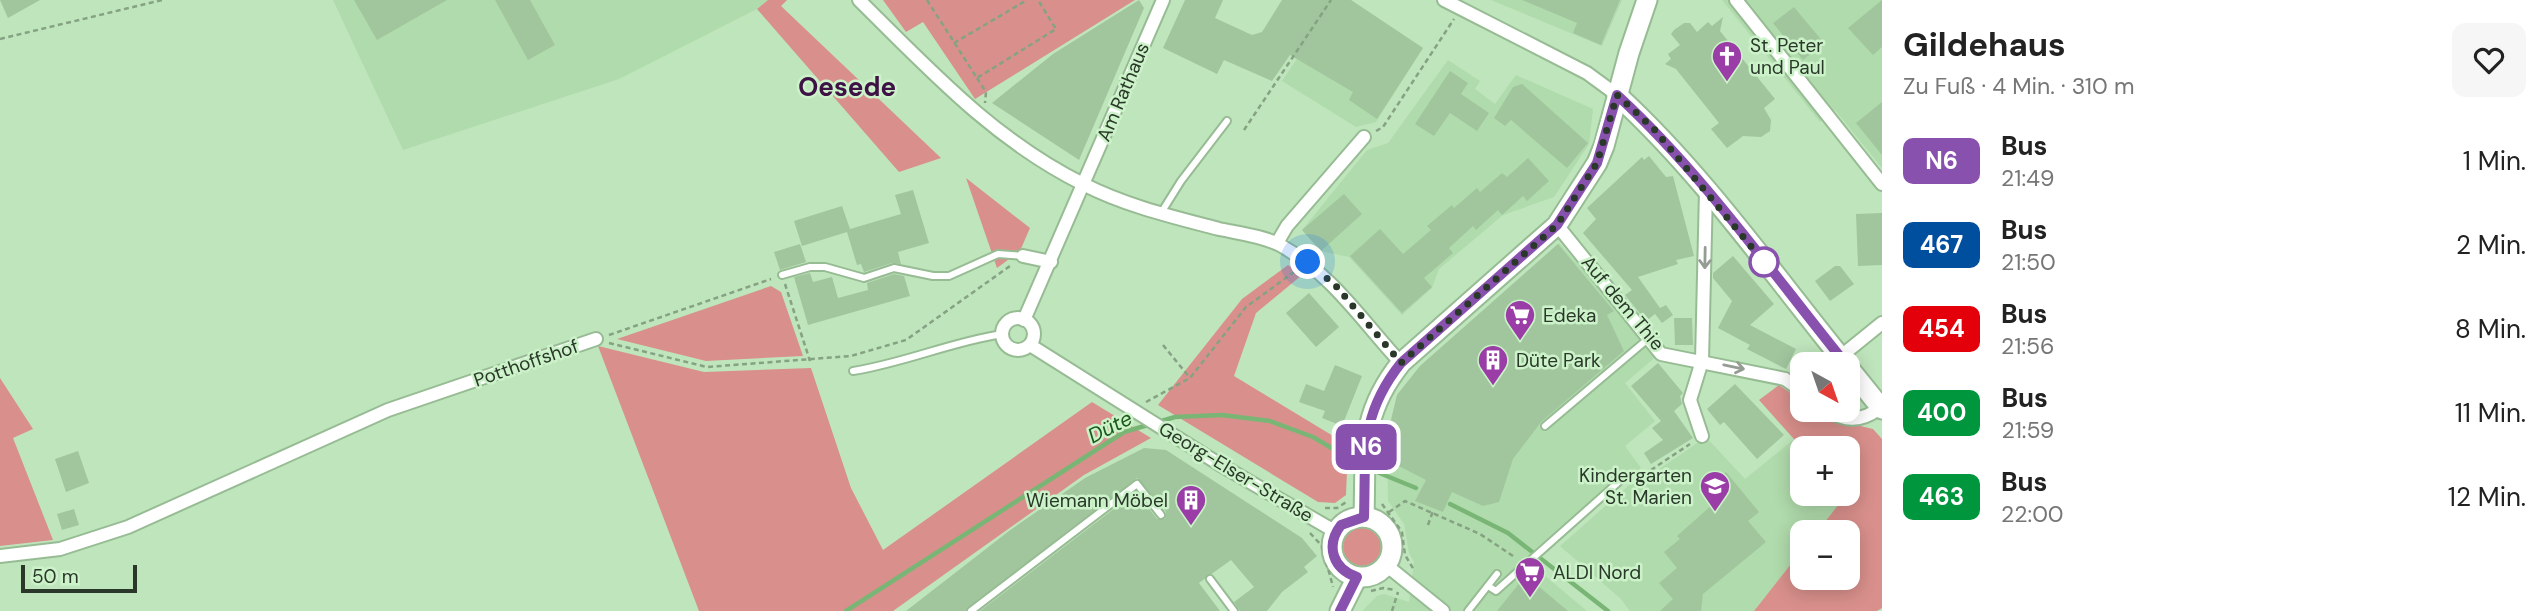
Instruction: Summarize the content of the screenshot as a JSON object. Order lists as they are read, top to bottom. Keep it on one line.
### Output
{"streets":{"street":["Am Rathaus","Auf dem Thie","Potthoffshof","Georg-Elser-Straße"]},"districts":["Oesede"],"water":["Düte"],"places":{"church":["St. Peter und Paul"],"supermarket":["Edeka","ALDI Nord"],"building":["Düte Park","Wiemann Möbel"],"school or university":["Kindergarten St. Marien"]},"lines":["bus line N6"],"scale_bar":"50 m","north":"bottom right","page":{"on_map":"N6","heading":["Gildehaus","Zu Fuß · 4 Min. · 310 m"],"list":[{"mark":"N6","name":"Bus","note":"21:49","value":"1 Min."},{"mark":"467","name":"Bus","note":"21:50","value":"2 Min."},{"mark":"454","name":"Bus","note":"21:56","value":"8 Min."},{"mark":"400","name":"Bus","note":"21:59","value":"11 Min."},{"mark":"463","name":"Bus","note":"22:00","value":"12 Min."}],"map_buttons":["+","−"],"scale":"50 m"}}
